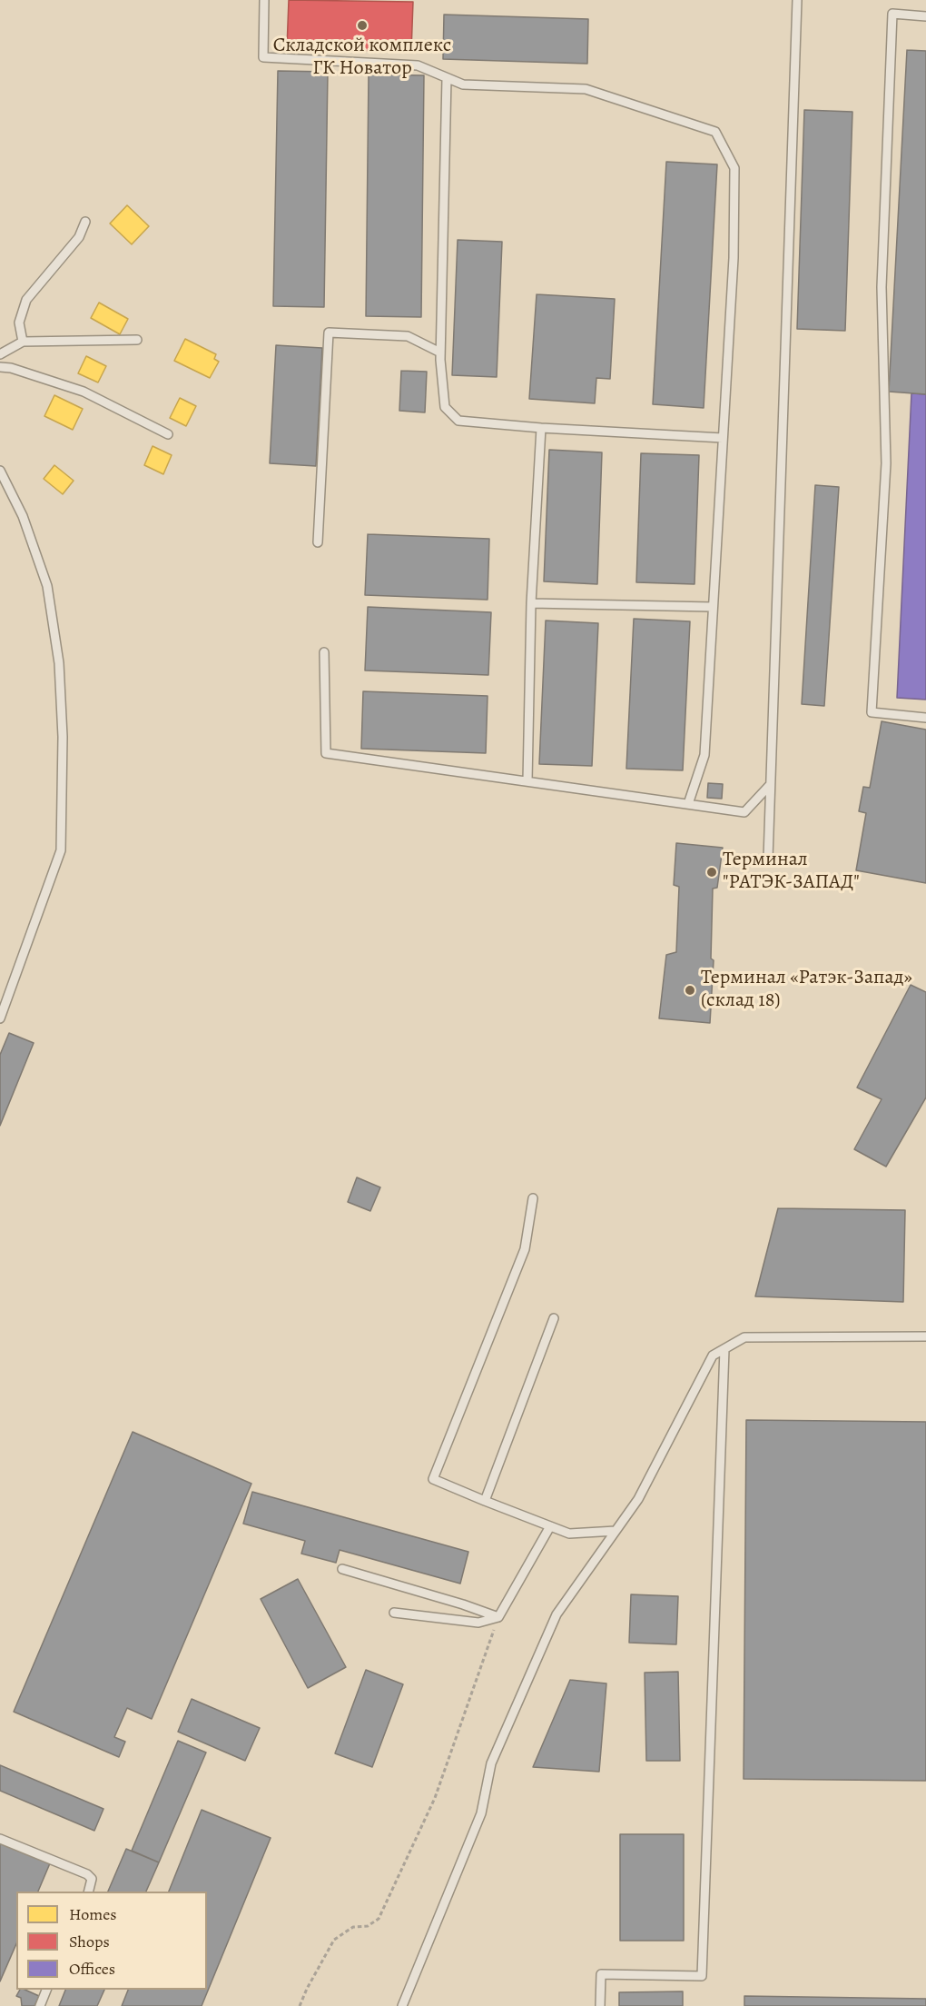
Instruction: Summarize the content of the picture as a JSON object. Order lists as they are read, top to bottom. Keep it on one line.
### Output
{"places":["Складской комплекс ГК Новатор","Терминал \"РАТЭК-ЗАПАД\"","Терминал «Ратэк-Запад» (склад 18)"],"legend":["Homes","Shops","Offices"]}
